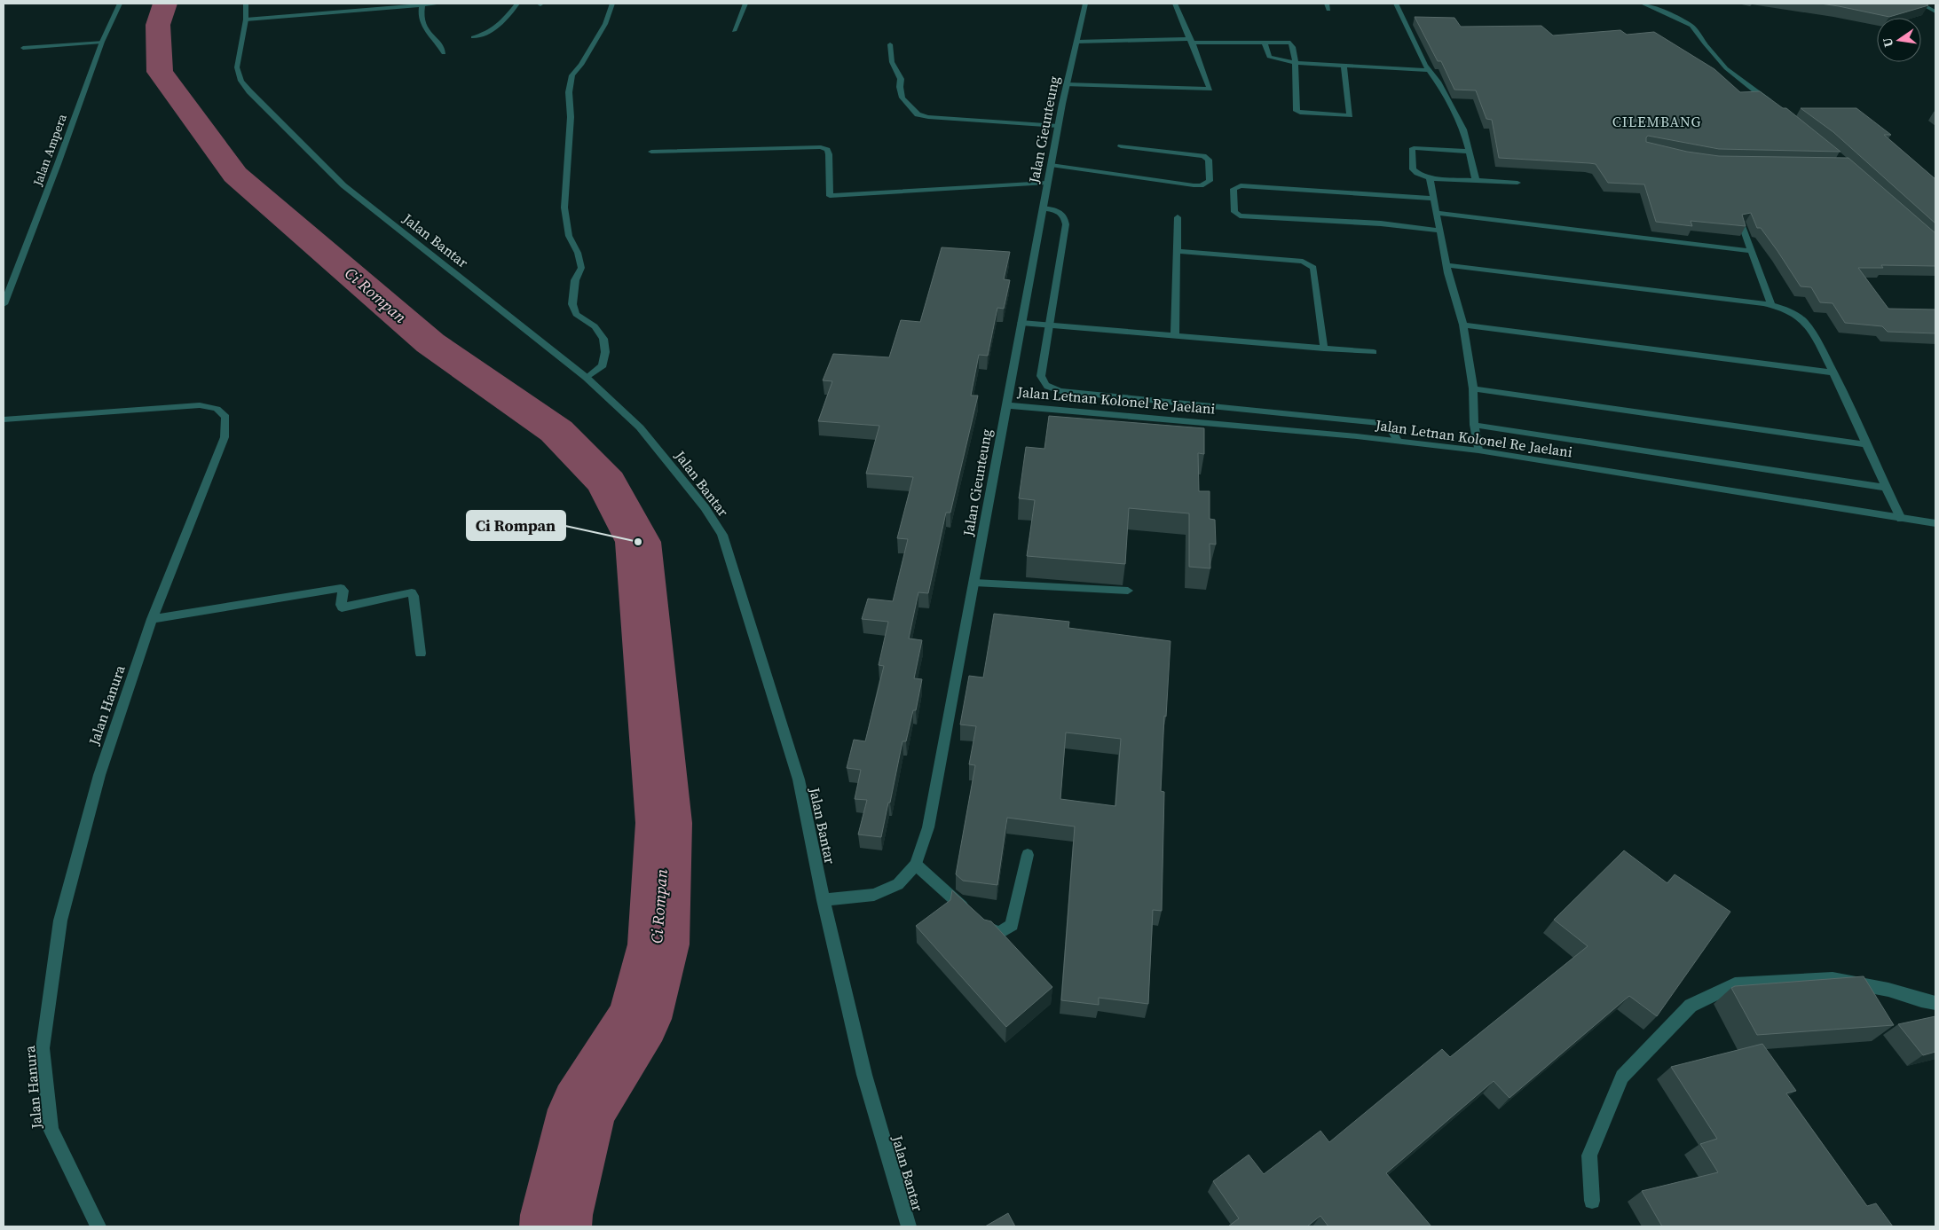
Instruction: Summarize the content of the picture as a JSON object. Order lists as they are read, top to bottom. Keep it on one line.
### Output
{"streets":{"street":["Jalan Cieunteung","Jalan Ampera","Jalan Bantar","Jalan Letnan Kolonel Re Jaelani","Jalan Hanura"]},"crossings":[["Jalan Cieunteung","Jalan Bantar"],["Jalan Cieunteung","Jalan Letnan Kolonel Re Jaelani"]],"districts":["CILEMBANG"],"water":["Ci Rompan"],"places":["Ci Rompan"],"north":"left"}
